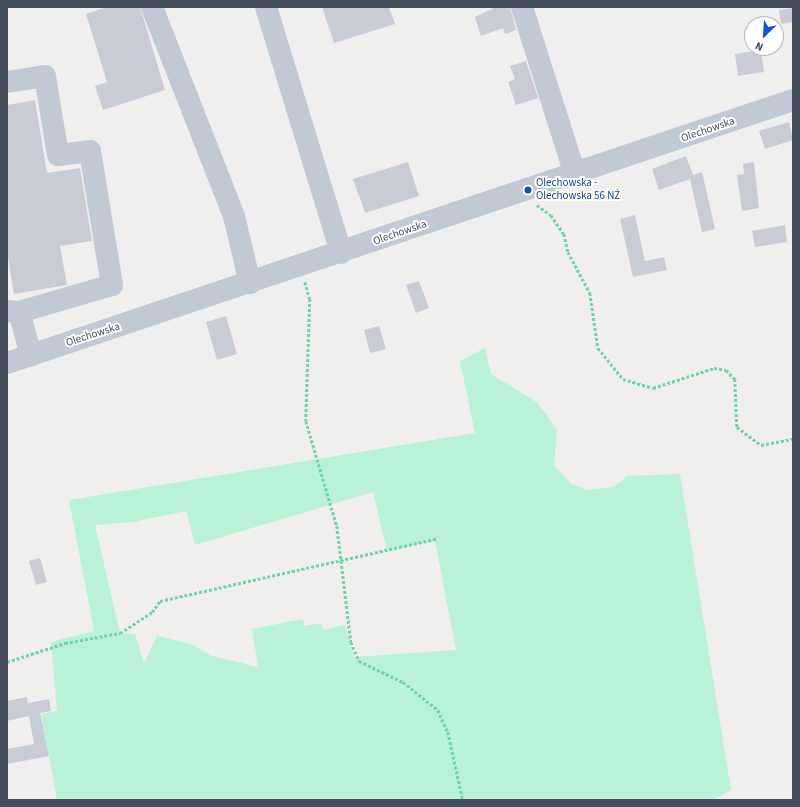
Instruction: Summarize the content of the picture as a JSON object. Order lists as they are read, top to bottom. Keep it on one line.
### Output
{"streets":{"street":["Olechowska"]},"places":["Olechowska - Olechowska 56 NŻ"],"north":"bottom left"}
